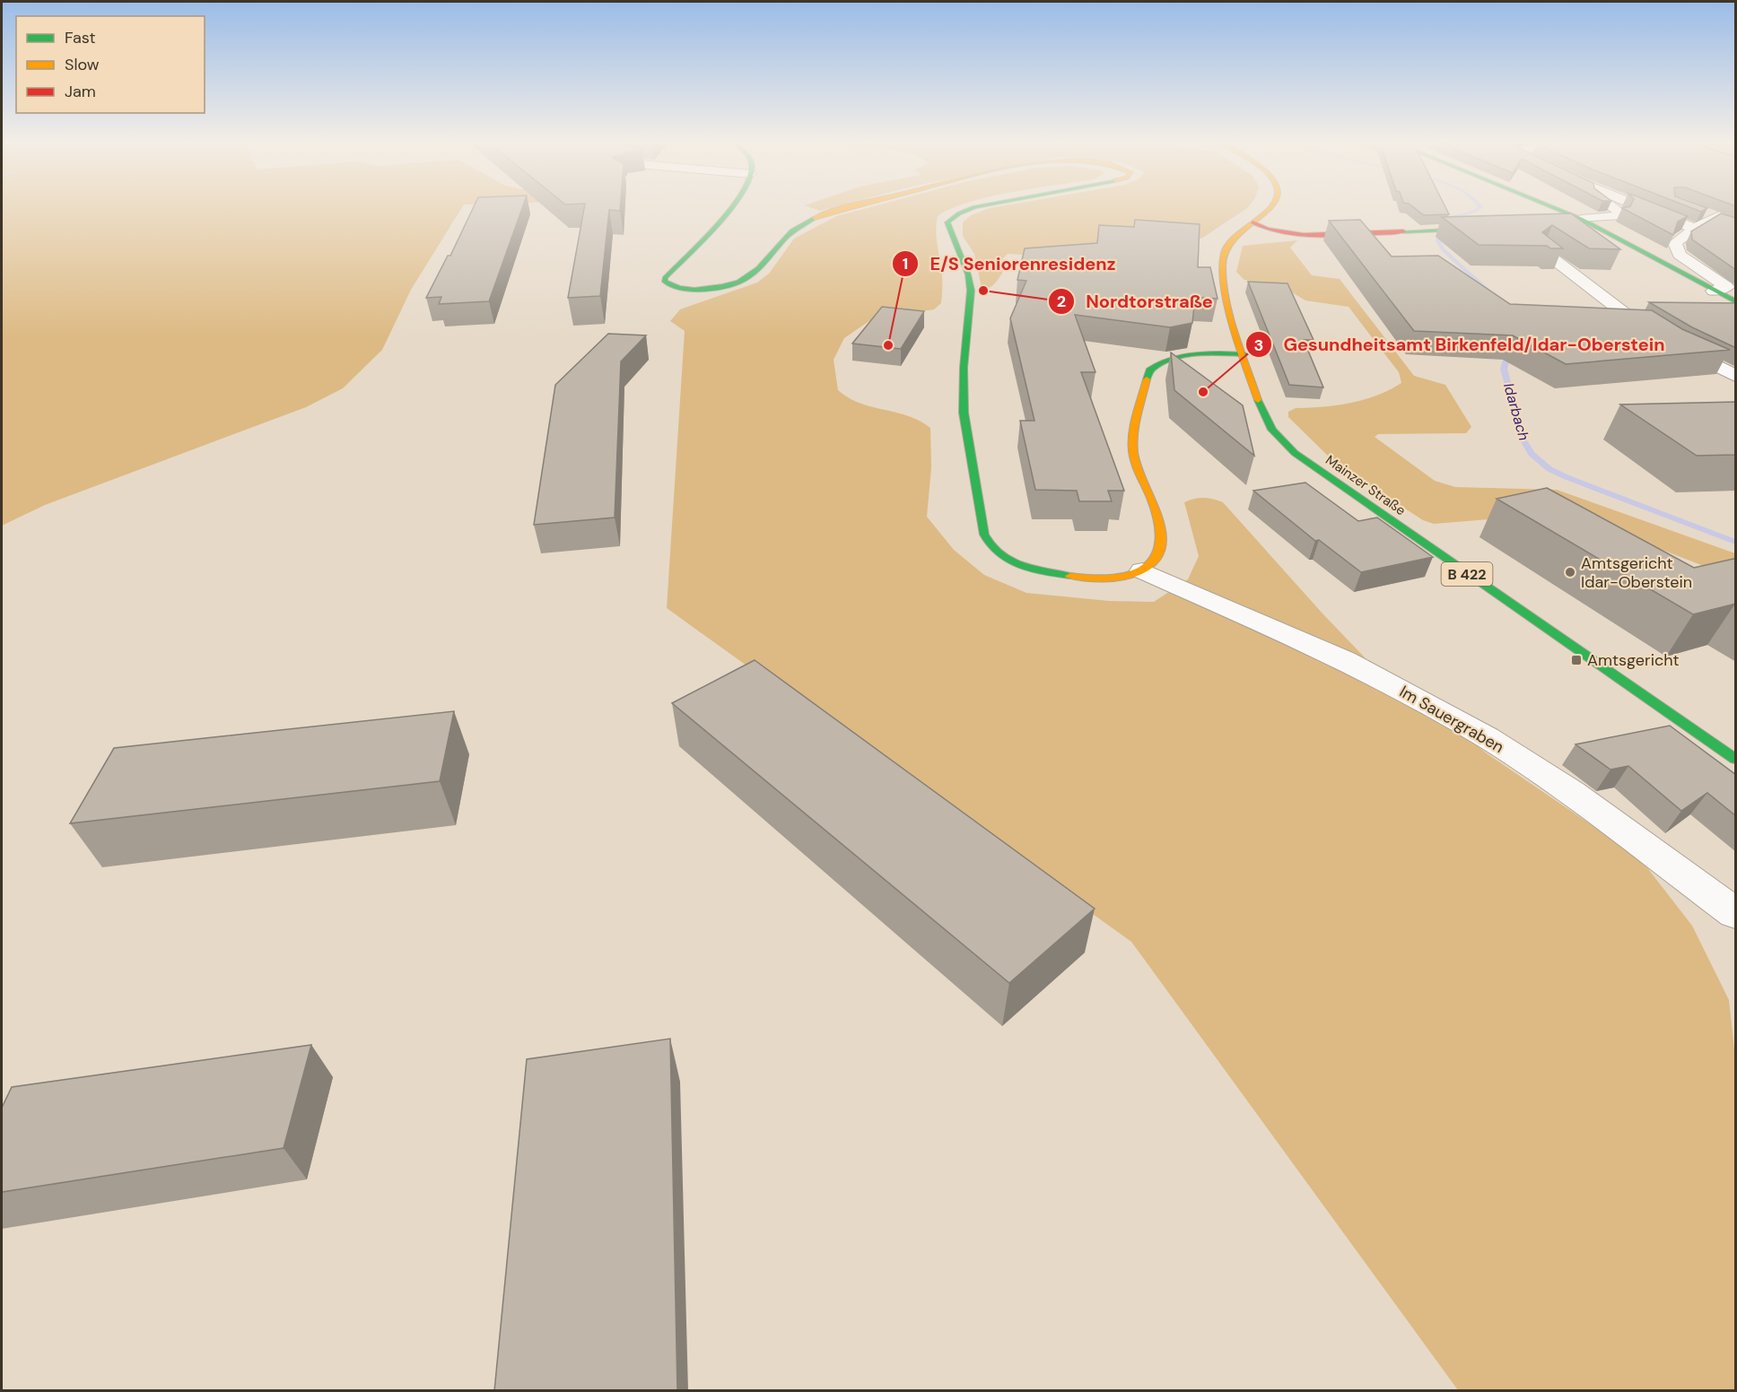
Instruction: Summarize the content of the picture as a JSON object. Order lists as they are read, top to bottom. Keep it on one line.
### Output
{"streets":{"street":["Mainzer Straße","B 422","Im Sauergraben"]},"water":["Idarbach"],"places":{"other":["Nordtorstraße","E/S Seniorenresidenz","Gesundheitsamt Birkenfeld/Idar-Oberstein","Amtsgericht Idar-Oberstein"],"transit":["Amtsgericht"]},"legend":["Fast","Slow","Jam"]}
